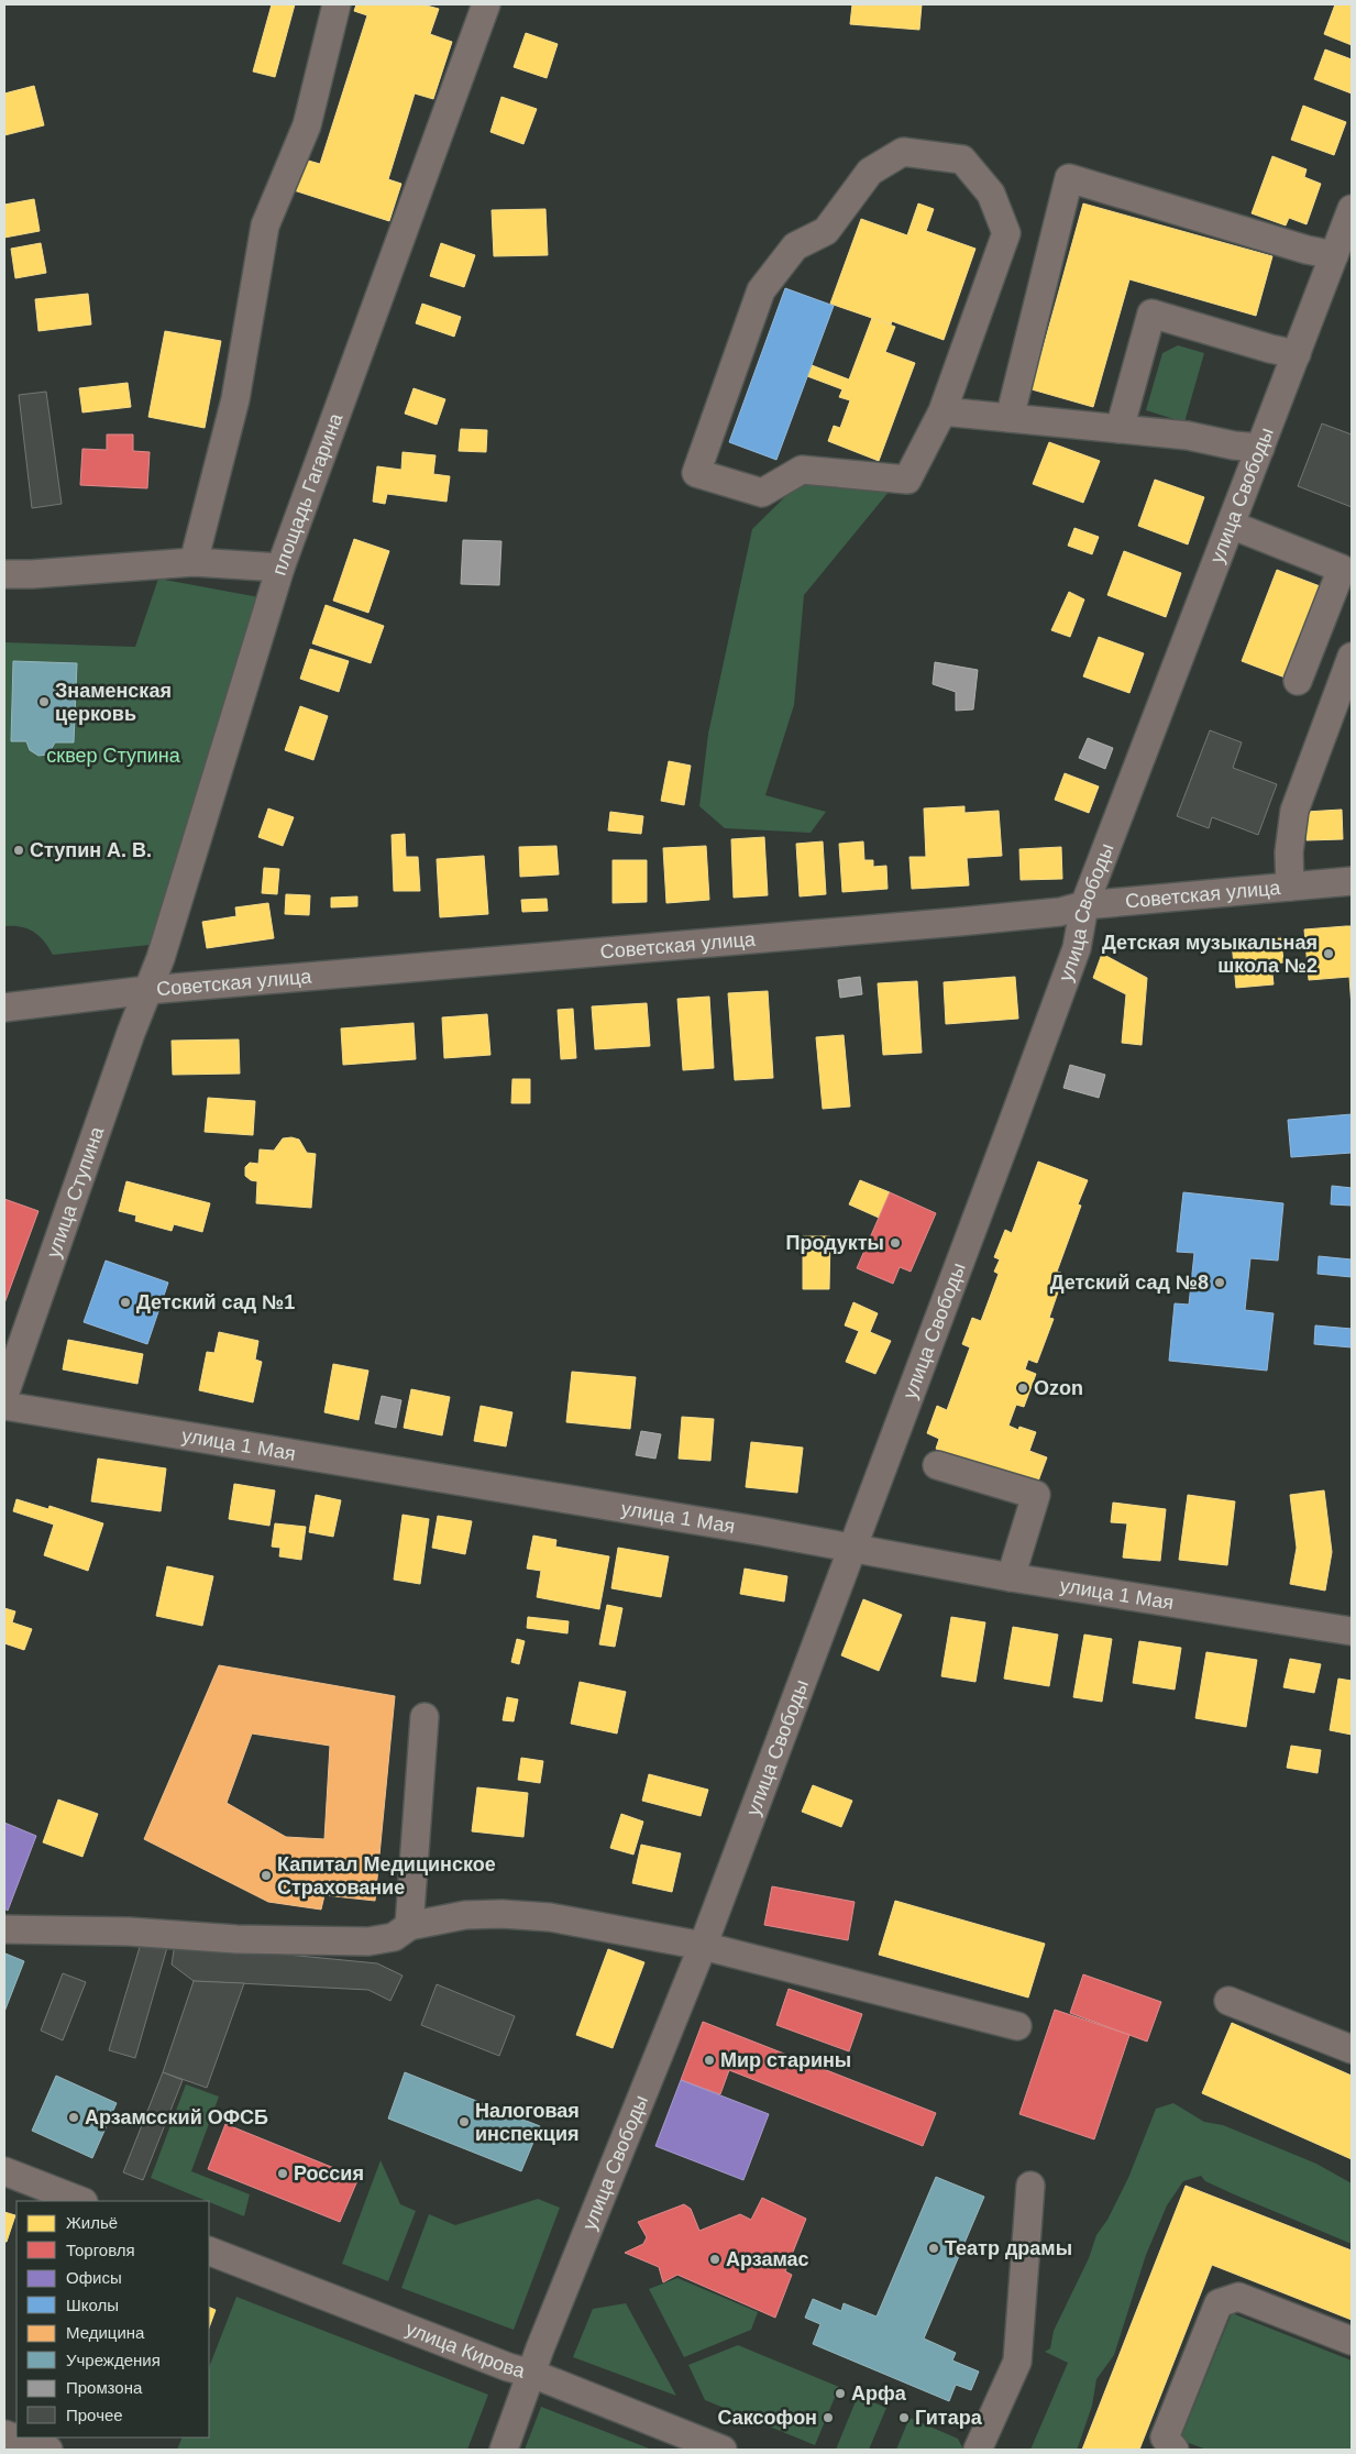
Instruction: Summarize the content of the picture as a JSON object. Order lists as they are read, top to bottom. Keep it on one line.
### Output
{"streets":{"street":["площадь Гагарина","улица Свободы","Советская улица","улица Ступина","улица 1 Мая","улица Кирова"]},"crossings":[["площадь Гагарина","Советская улица"],["площадь Гагарина","улица Ступина"],["улица Свободы","Советская улица"],["улица Свободы","улица 1 Мая"],["улица Свободы","улица Кирова"],["Советская улица","улица Ступина"]],"parks":["сквер Ступина"],"places":["Знаменская церковь","Ступин А. В.","Детская музыкальная школа №2","Продукты","Детский сад №8","Детский сад №1","Ozon","Капитал Медицинское Страхование","Мир старины","Арзамсский ОФСБ","Налоговая инспекция","Россия","Театр драмы","Арзамас","Арфа","Саксофон","Гитара"],"legend":["Жильё","Торговля","Офисы","Школы","Медицина","Учреждения","Промзона","Прочее"]}
